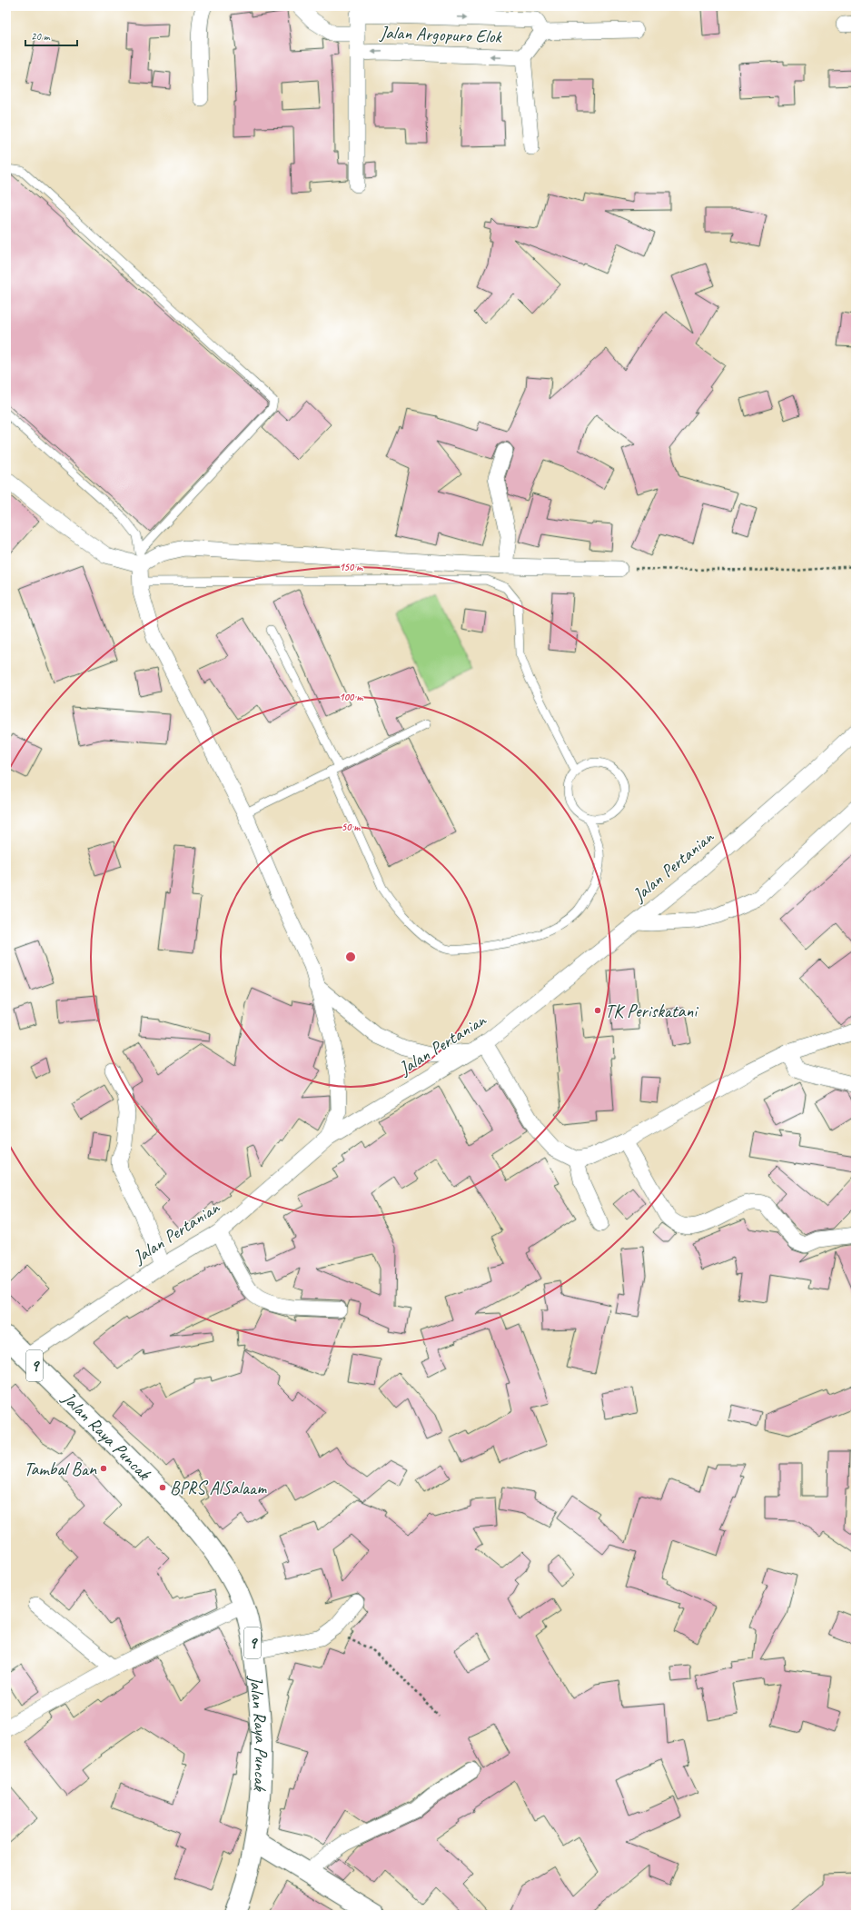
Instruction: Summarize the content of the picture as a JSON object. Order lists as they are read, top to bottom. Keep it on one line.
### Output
{"streets":{"main road":["9","Jalan Raya Puncak"],"street":["Jalan Argopuro Elok","Jalan Pertanian"]},"crossings":[["Jalan Pertanian","Jalan Raya Puncak"]],"places":["TK Periskatani","Tambal Ban","BPRS AlSalaam"],"scale_bar":"20 m","rings":["150 m","100 m","50 m"]}
